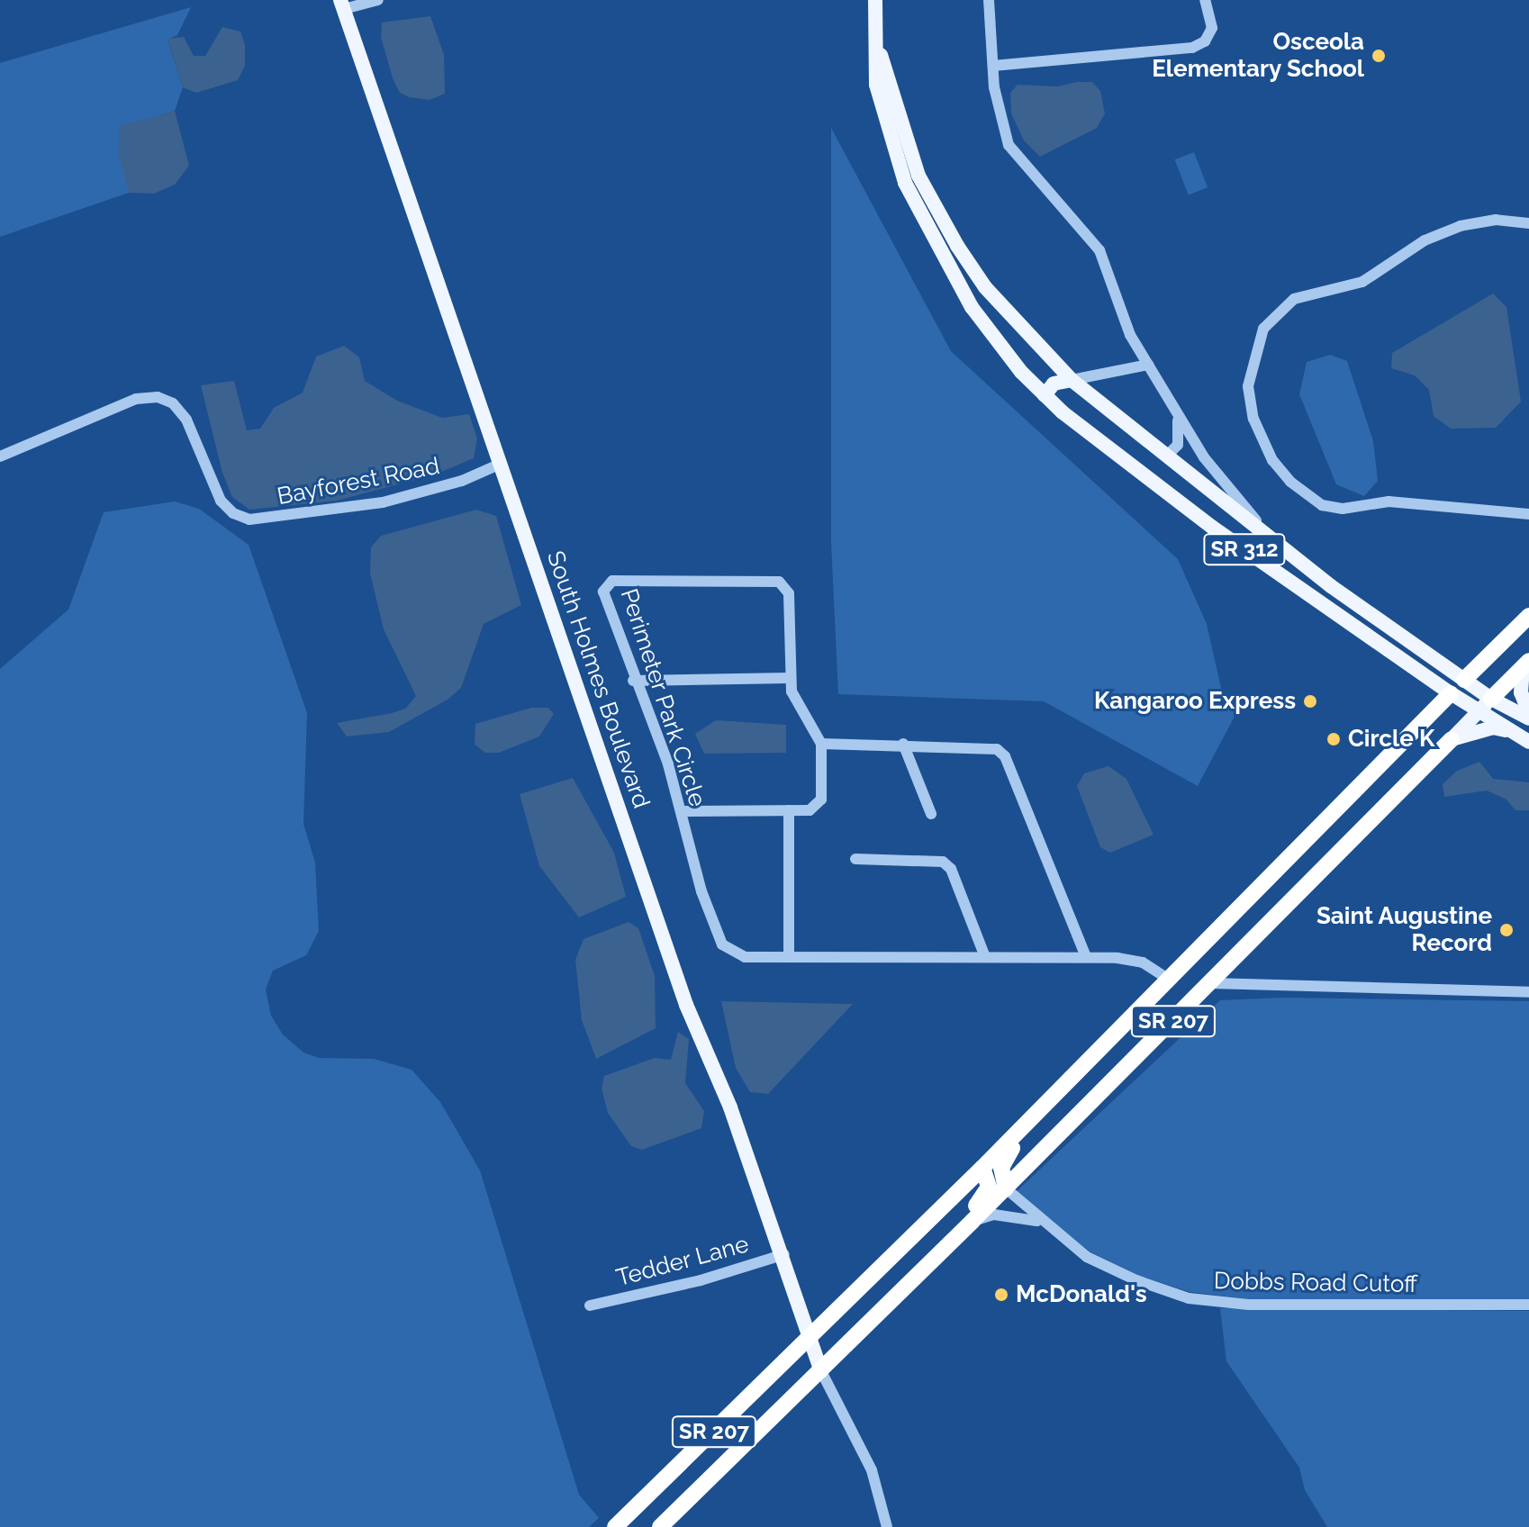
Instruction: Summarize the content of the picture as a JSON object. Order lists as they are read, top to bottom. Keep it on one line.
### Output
{"streets":{"highway":["SR 207"],"main road":["SR 312","South Holmes Boulevard"],"street":["Bayforest Road","Perimeter Park Circle","Tedder Lane","Dobbs Road Cutoff"]},"crossings":[["Bayforest Road","South Holmes Boulevard"],["SR 312","SR 207"],["South Holmes Boulevard","SR 207"],["South Holmes Boulevard","Tedder Lane"],["Perimeter Park Circle","SR 207"],["SR 207","Dobbs Road Cutoff"]],"places":["Osceola Elementary School","Kangaroo Express","Circle K","Saint Augustine Record","McDonald's"]}
